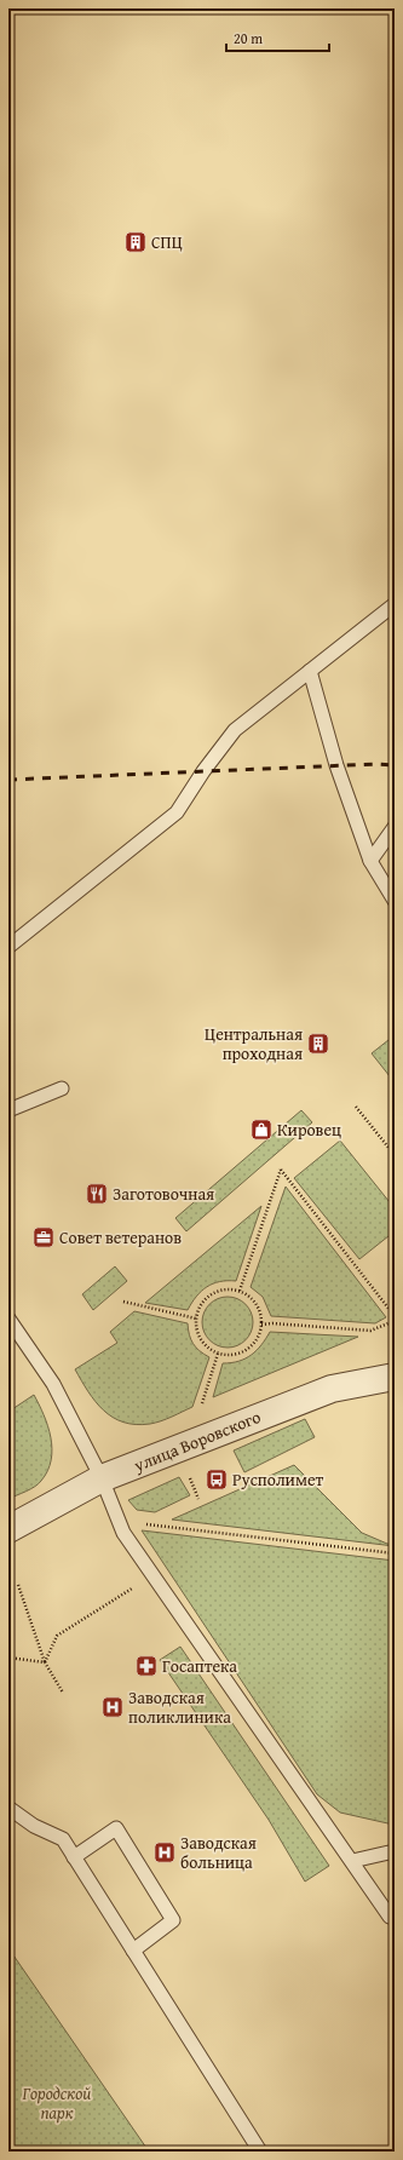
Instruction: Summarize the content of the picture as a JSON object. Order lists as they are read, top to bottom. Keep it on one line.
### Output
{"streets":{"street":["улица Воровского"]},"parks":["Городской парк"],"places":{"building":["СПЦ","Центральная проходная"],"shop":["Кировец"],"restaurant":["Заготовочная"],"office":["Совет ветеранов"],"bus stop":["Русполимет"],"pharmacy":["Госаптека"],"hospital":["Заводская поликлиника","Заводская больница"]},"scale_bar":"20 m"}
